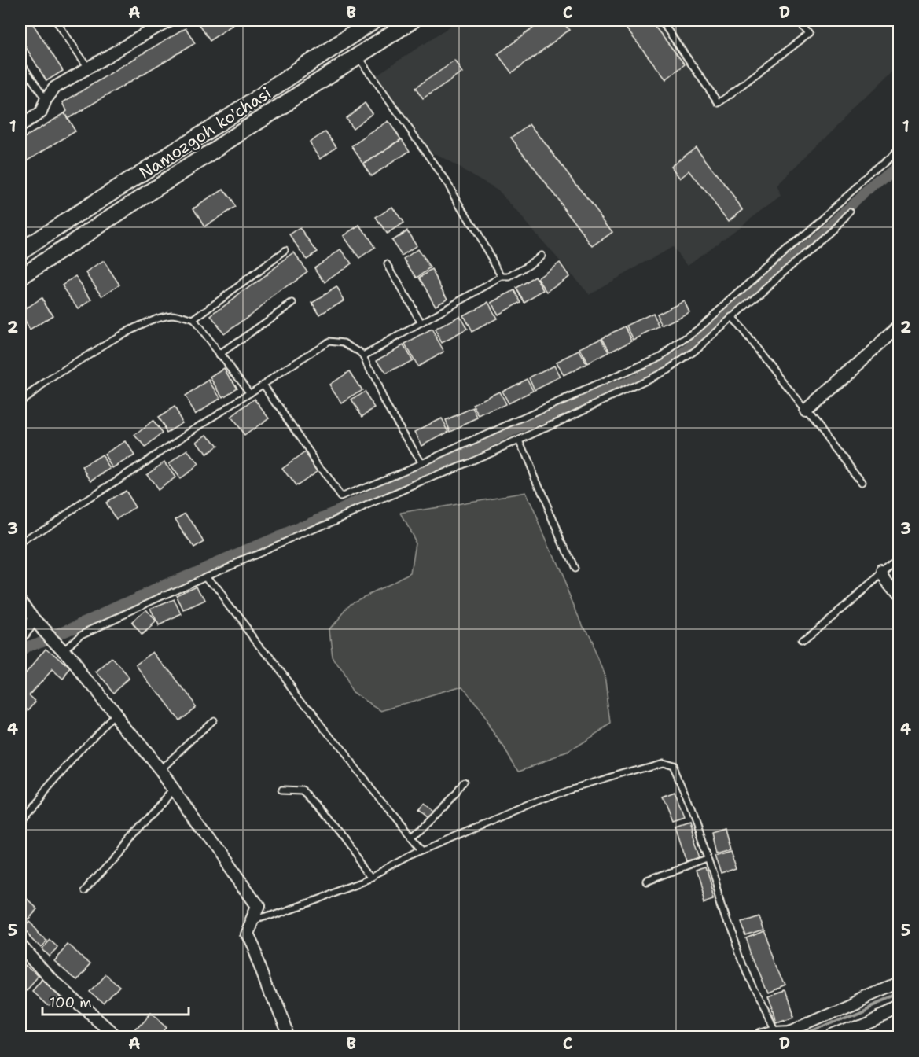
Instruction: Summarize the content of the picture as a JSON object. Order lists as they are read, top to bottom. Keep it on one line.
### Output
{"streets":{"main road":["Namozgoh ko'chasi"]},"scale_bar":"100 m","grid":{"columns":["A","B","C","D"],"rows":["1","2","3","4","5"]}}
